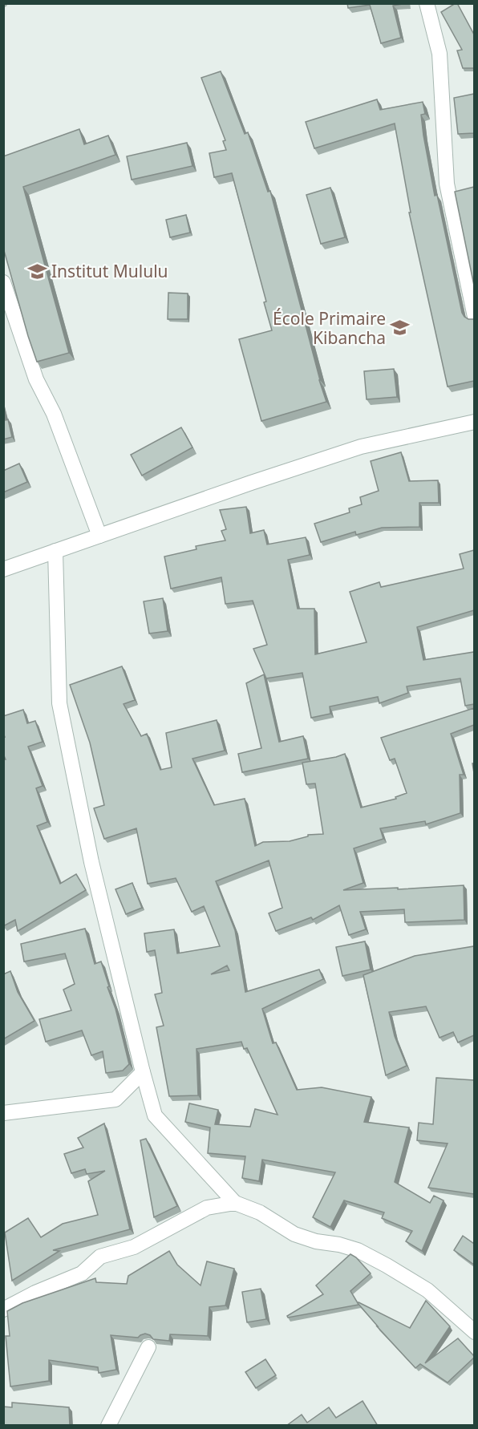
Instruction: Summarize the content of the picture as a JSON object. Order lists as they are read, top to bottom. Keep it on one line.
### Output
{"places":{"school or university":["Institut Mululu","École Primaire Kibancha"]}}
